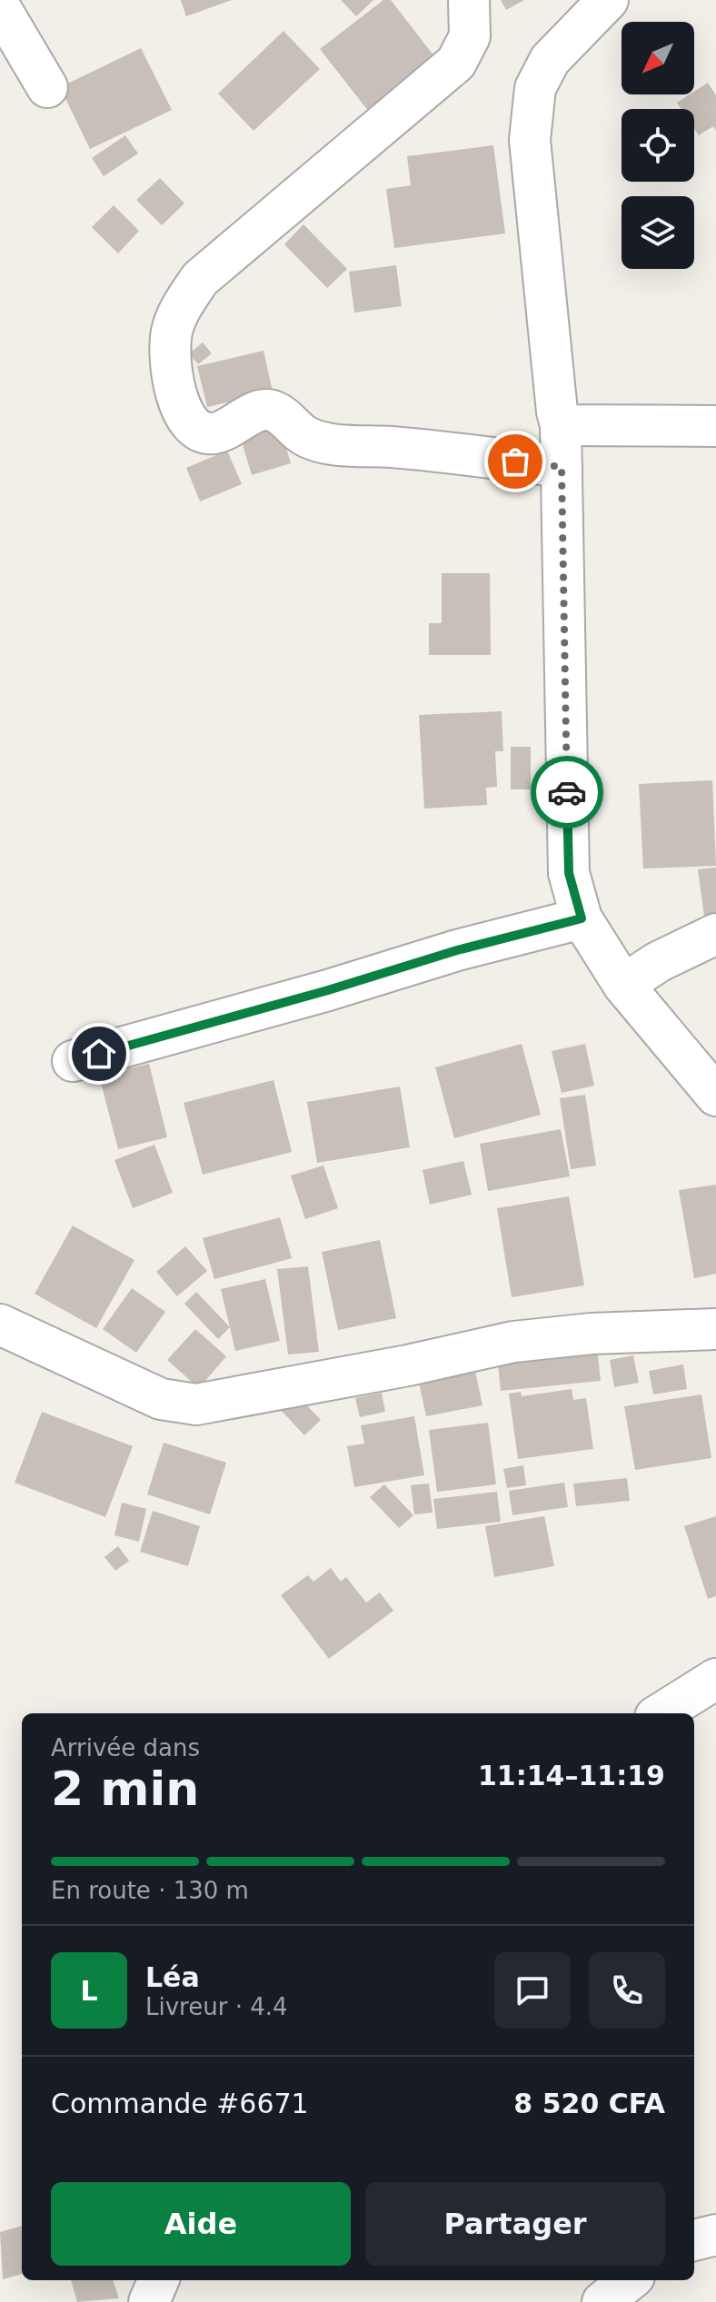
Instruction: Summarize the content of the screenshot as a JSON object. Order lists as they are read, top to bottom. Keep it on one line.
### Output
{"north":"bottom left","page":{"heading":["2 min","Arrivée dans","11:14–11:19"],"panel":["Léa","Livreur · 4.4","Commande #6671","8 520 CFA"],"bar":"En route · 130 m","round":"L","buttons":["Aide","Partager"]}}
